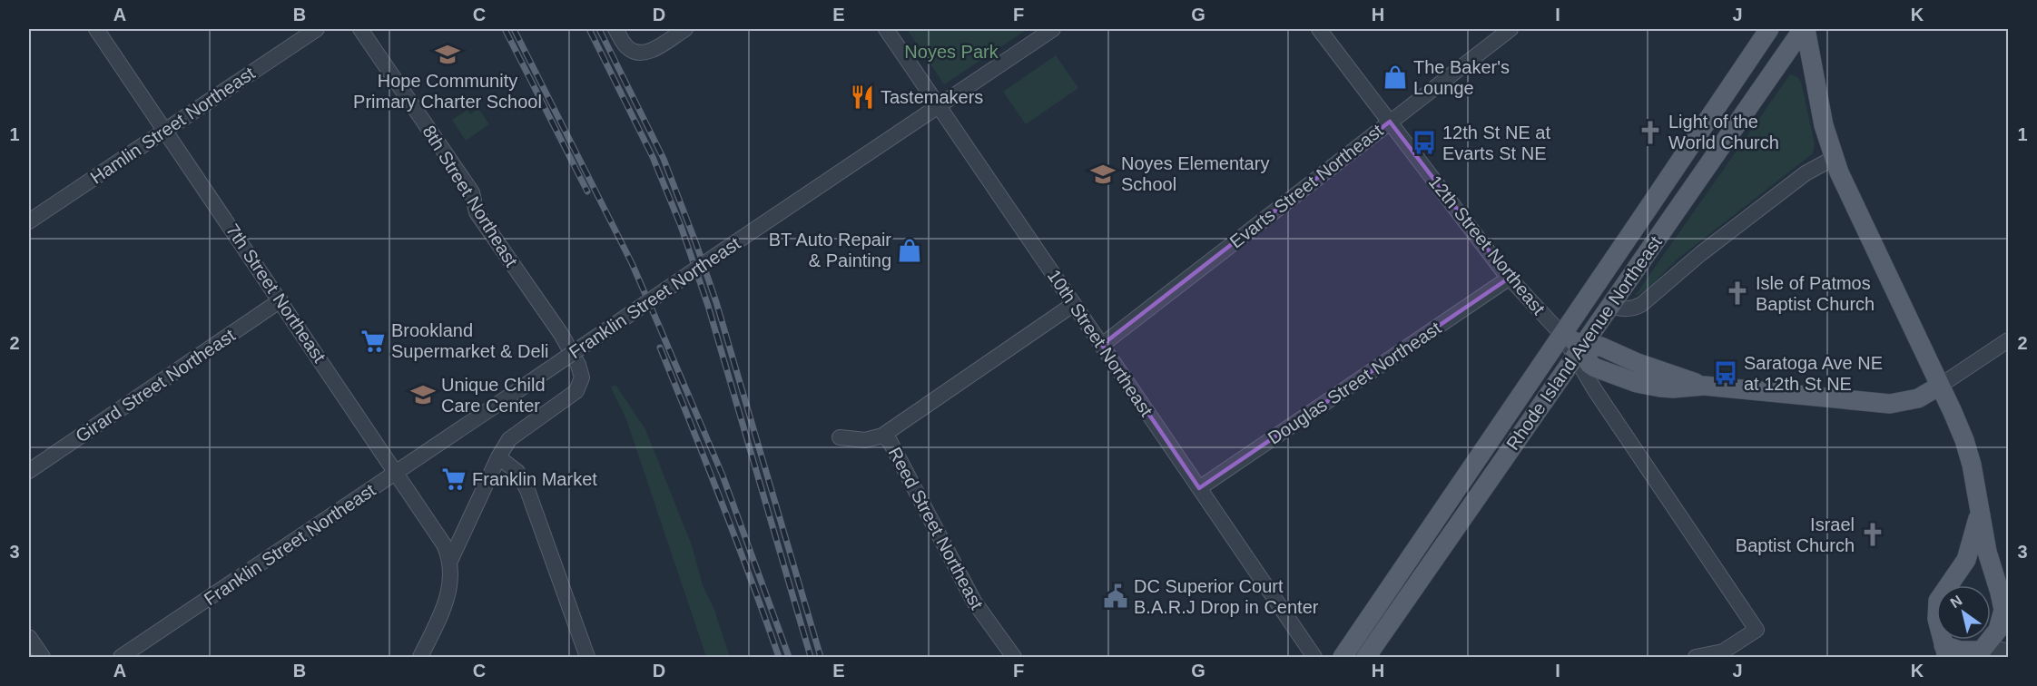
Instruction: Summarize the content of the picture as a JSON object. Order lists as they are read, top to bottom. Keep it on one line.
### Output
{"streets":{"main road":["Rhode Island Avenue Northeast"],"street":["Hamlin Street Northeast","Evarts Street Northeast","8th Street Northeast","12th Street Northeast","7th Street Northeast","Franklin Street Northeast","10th Street Northeast","Douglas Street Northeast","Girard Street Northeast","Reed Street Northeast"]},"crossings":[["Hamlin Street Northeast","7th Street Northeast"],["Evarts Street Northeast","12th Street Northeast"],["Evarts Street Northeast","10th Street Northeast"],["12th Street Northeast","Rhode Island Avenue Northeast"],["12th Street Northeast","Douglas Street Northeast"],["7th Street Northeast","Franklin Street Northeast"],["7th Street Northeast","Girard Street Northeast"],["Franklin Street Northeast","10th Street Northeast"],["10th Street Northeast","Douglas Street Northeast"]],"parks":["Noyes Park"],"places":{"school or university":["Hope Community Primary Charter School","Noyes Elementary School","Unique Child Care Center"],"shop":["The Baker's Lounge","BT Auto Repair & Painting"],"restaurant":["Tastemakers"],"church":["Light of the World Church","Isle of Patmos Baptist Church","Israel Baptist Church"],"bus stop":["12th St NE at Evarts St NE","Saratoga Ave NE at 12th St NE"],"supermarket":["Brookland Supermarket & Deli","Franklin Market"],"public building":["DC Superior Court B.A.R.J Drop in Center"]},"north":"top left","grid":{"columns":["A","B","C","D","E","F","G","H","I","J","K"],"rows":["1","2","3"]}}
